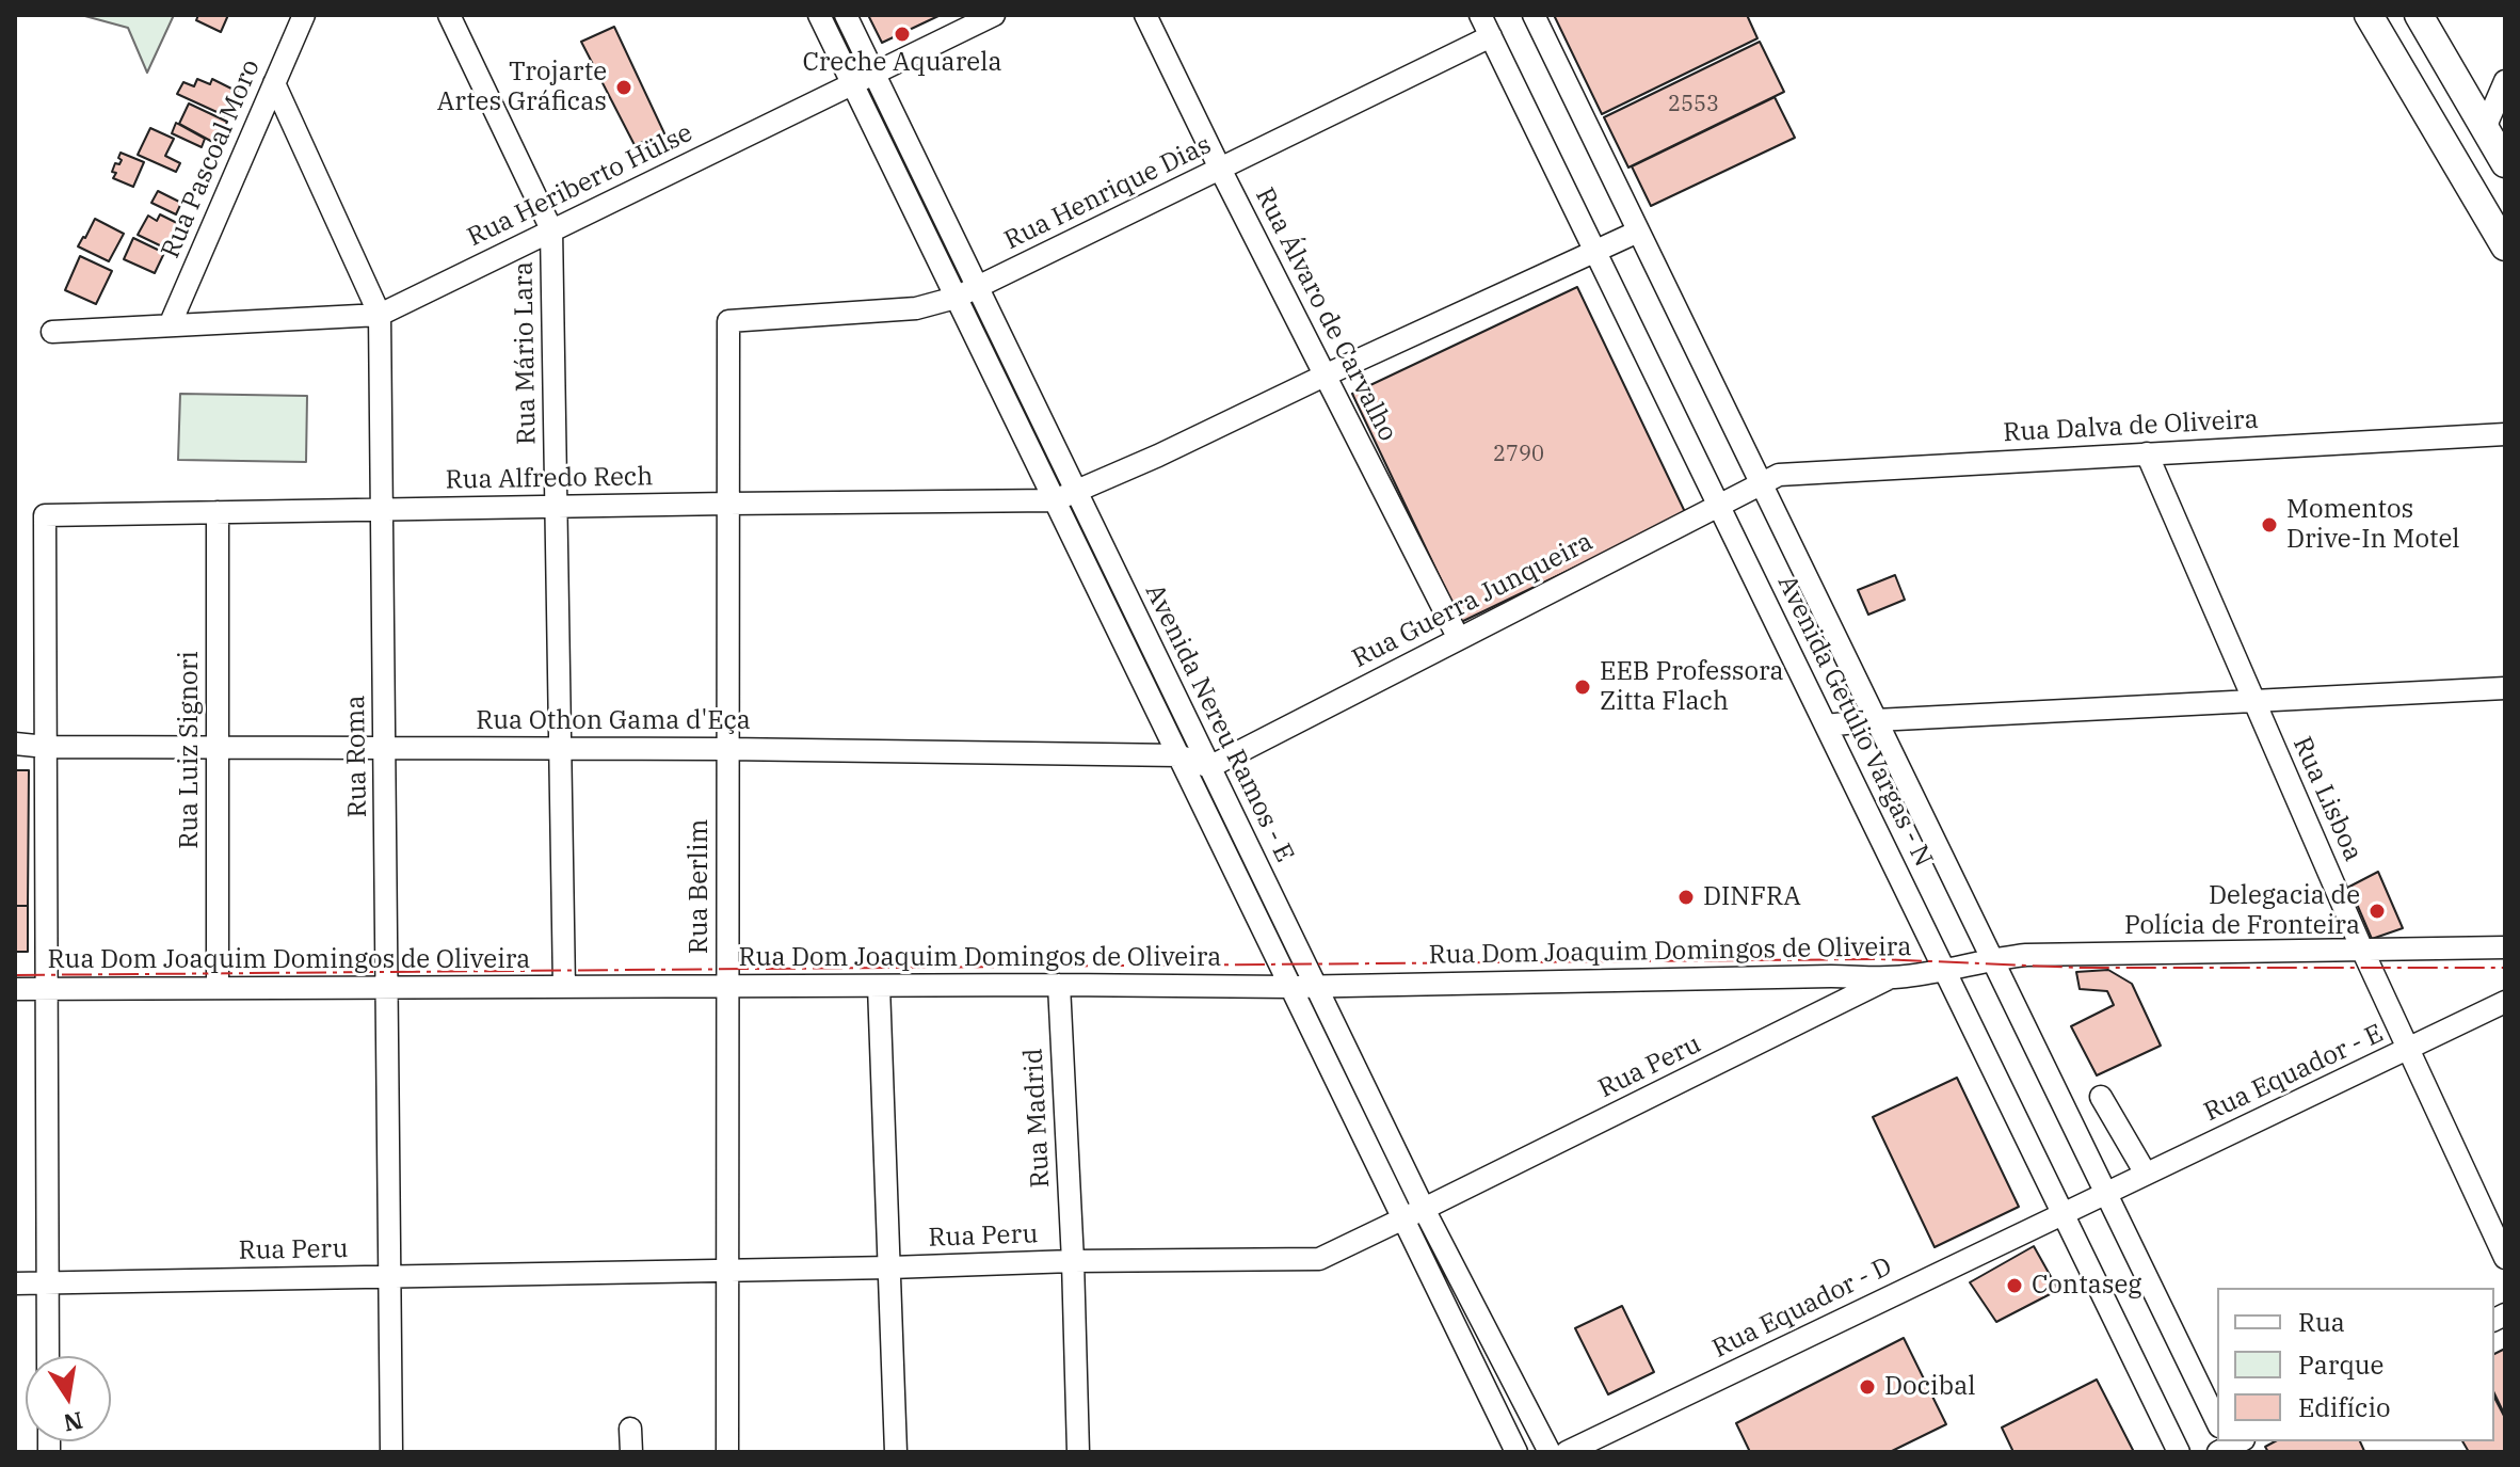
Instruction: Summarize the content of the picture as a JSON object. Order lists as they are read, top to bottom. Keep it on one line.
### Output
{"streets":{"street":["Rua Pascoal Moro","Rua Heriberto Hülse","Rua Henrique Dias","Rua Álvaro de Carvalho","Rua Mário Lara","Rua Dalva de Oliveira","Rua Alfredo Rech","Rua Guerra Junqueira","Rua Othon Gama d'Eça","Avenida Getúlio Vargas - N","Avenida Nereu Ramos - E","Rua Luiz Signori","Rua Roma","Rua Lisboa","Rua Berlim","Rua Dom Joaquim Domingos de Oliveira","Rua Peru","Rua Equador - E","Rua Madrid","Rua Equador - D"]},"crossings":[["Rua Pascoal Moro","Rua Heriberto Hülse"],["Rua Pascoal Moro","Rua Roma"],["Rua Heriberto Hülse","Rua Mário Lara"],["Rua Heriberto Hülse","Avenida Nereu Ramos - E"],["Rua Heriberto Hülse","Rua Roma"],["Rua Henrique Dias","Rua Álvaro de Carvalho"],["Rua Henrique Dias","Avenida Getúlio Vargas - N"],["Rua Henrique Dias","Avenida Nereu Ramos - E"],["Rua Henrique Dias","Rua Berlim"],["Rua Álvaro de Carvalho","Rua Guerra Junqueira"],["Rua Mário Lara","Rua Alfredo Rech"],["Rua Mário Lara","Rua Othon Gama d'Eça"],["Rua Mário Lara","Rua Dom Joaquim Domingos de Oliveira"],["Rua Dalva de Oliveira","Rua Guerra Junqueira"],["Rua Dalva de Oliveira","Avenida Getúlio Vargas - N"],["Rua Dalva de Oliveira","Rua Lisboa"],["Rua Alfredo Rech","Rua Othon Gama d'Eça"],["Rua Alfredo Rech","Avenida Nereu Ramos - E"],["Rua Alfredo Rech","Rua Luiz Signori"],["Rua Alfredo Rech","Rua Roma"],["Rua Alfredo Rech","Rua Berlim"],["Rua Guerra Junqueira","Rua Othon Gama d'Eça"],["Rua Guerra Junqueira","Avenida Getúlio Vargas - N"],["Rua Guerra Junqueira","Avenida Nereu Ramos - E"],["Rua Othon Gama d'Eça","Avenida Nereu Ramos - E"],["Rua Othon Gama d'Eça","Rua Luiz Signori"],["Rua Othon Gama d'Eça","Rua Roma"],["Rua Othon Gama d'Eça","Rua Berlim"],["Avenida Getúlio Vargas - N","Rua Dom Joaquim Domingos de Oliveira"],["Avenida Getúlio Vargas - N","Rua Equador - E"],["Avenida Getúlio Vargas - N","Rua Equador - D"],["Avenida Nereu Ramos - E","Rua Dom Joaquim Domingos de Oliveira"],["Avenida Nereu Ramos - E","Rua Peru"],["Rua Luiz Signori","Rua Dom Joaquim Domingos de Oliveira"],["Rua Roma","Rua Dom Joaquim Domingos de Oliveira"],["Rua Roma","Rua Peru"],["Rua Lisboa","Rua Dom Joaquim Domingos de Oliveira"],["Rua Lisboa","Rua Equador - E"],["Rua Berlim","Rua Dom Joaquim Domingos de Oliveira"],["Rua Berlim","Rua Peru"],["Rua Dom Joaquim Domingos de Oliveira","Rua Peru"],["Rua Dom Joaquim Domingos de Oliveira","Rua Madrid"],["Rua Peru","Rua Madrid"],["Rua Equador - E","Rua Equador - D"]],"places":["Creche Aquarela","Trojarte Artes Gráficas","Momentos Drive-In Motel","EEB Professora Zitta Flach","DINFRA","Delegacia de Polícia de Fronteira","Contaseg","Docibal"],"house_numbers":["2553","2790"],"legend":["Rua","Parque","Edifício"],"north":"bottom"}
